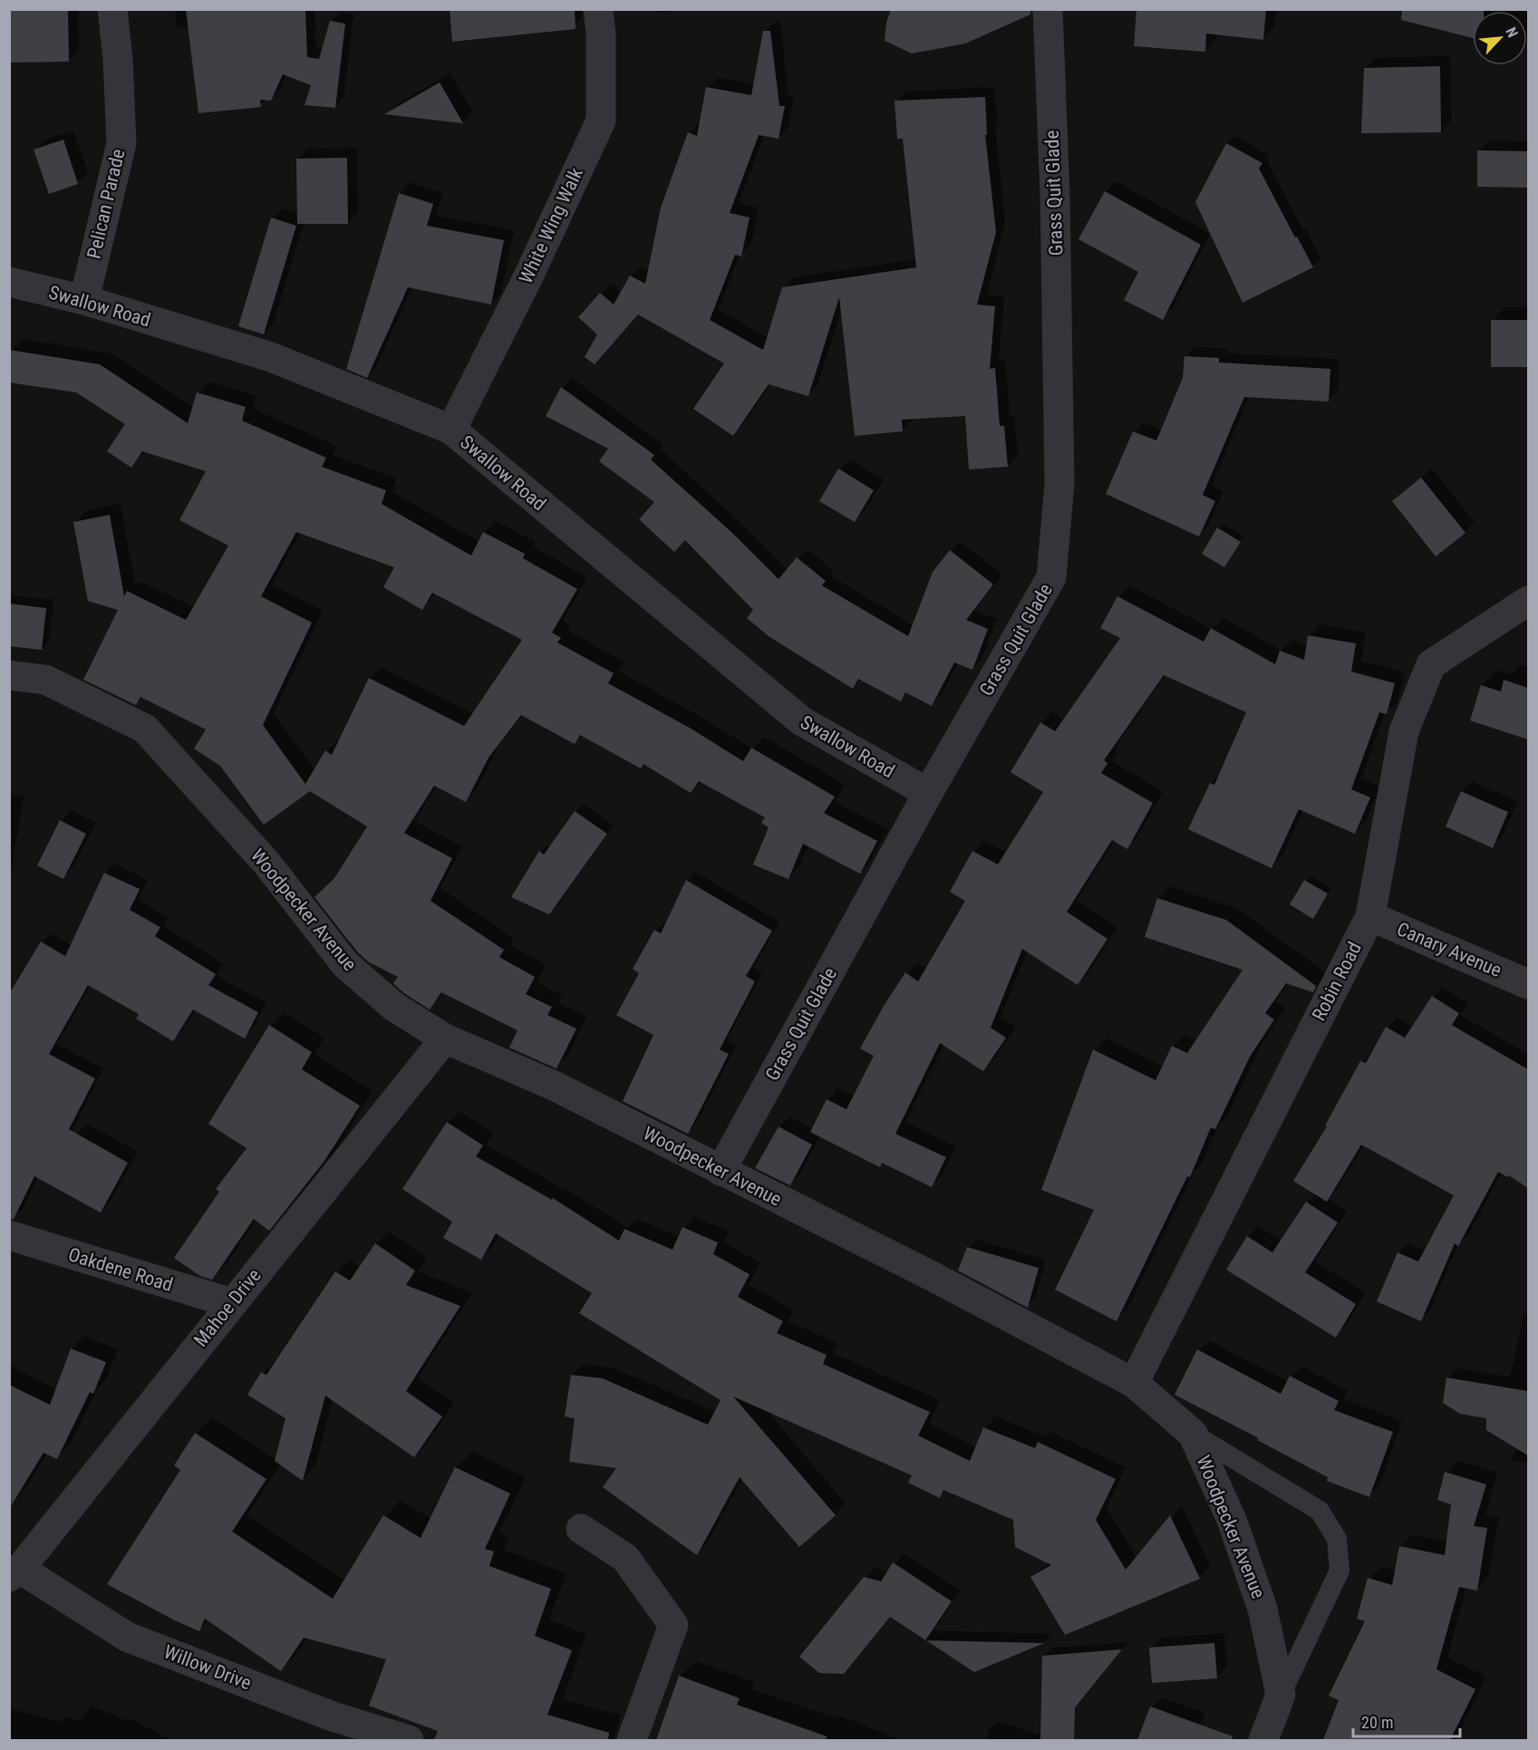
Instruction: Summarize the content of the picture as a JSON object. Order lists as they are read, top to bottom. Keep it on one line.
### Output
{"streets":{"street":["Grass Quit Glade","Pelican Parade","White Wing Walk","Swallow Road","Woodpecker Avenue","Canary Avenue","Robin Road","Oakdene Road","Mahoe Drive","Willow Drive"]},"crossings":[["Grass Quit Glade","Swallow Road"],["Grass Quit Glade","Woodpecker Avenue"],["Pelican Parade","Swallow Road"],["White Wing Walk","Swallow Road"],["Woodpecker Avenue","Robin Road"],["Woodpecker Avenue","Mahoe Drive"],["Canary Avenue","Robin Road"],["Oakdene Road","Mahoe Drive"],["Mahoe Drive","Willow Drive"]],"scale_bar":"20 m","north":"top right"}
